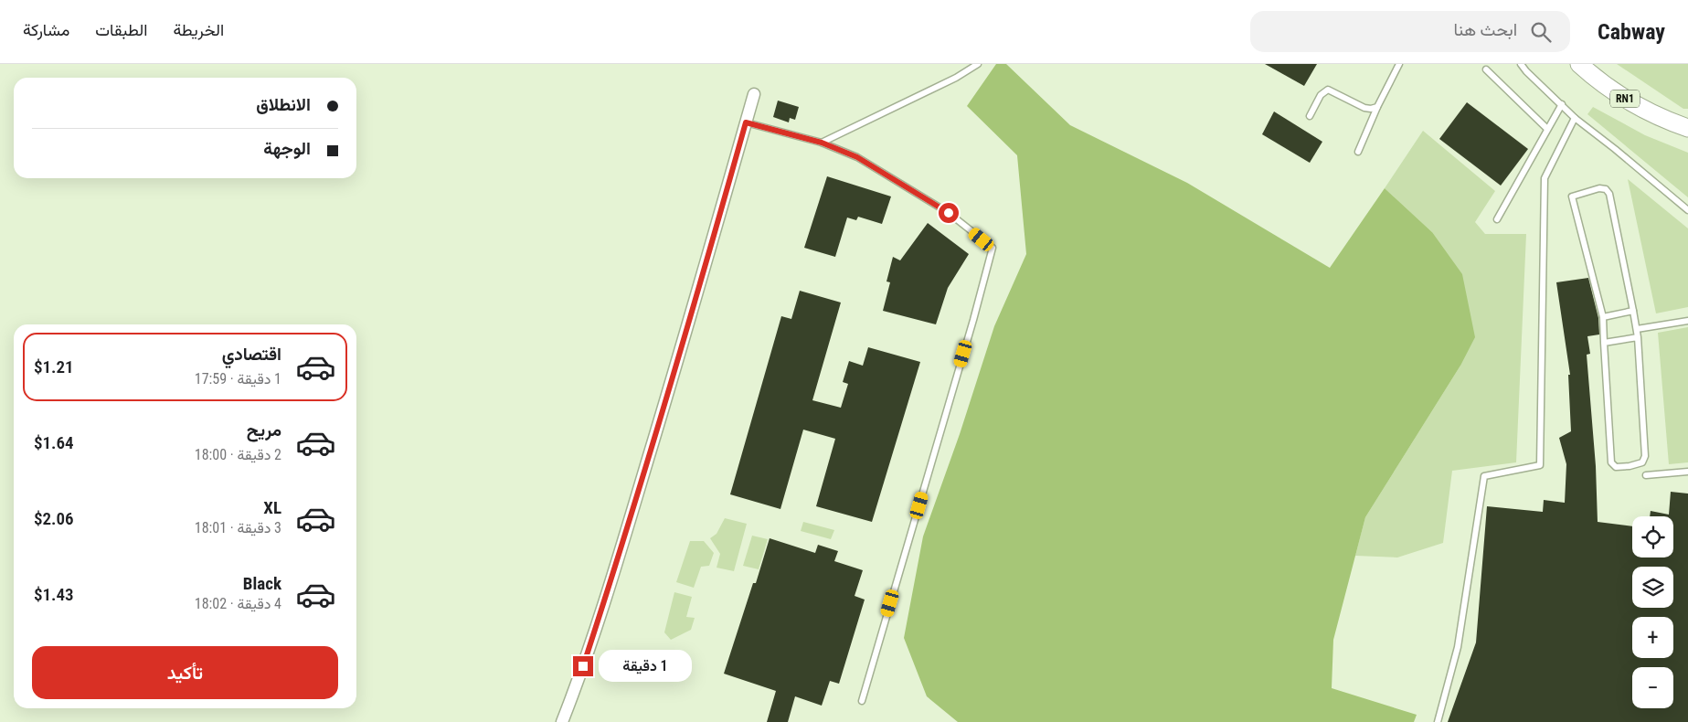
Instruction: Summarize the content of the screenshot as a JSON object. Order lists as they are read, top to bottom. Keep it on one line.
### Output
{"streets":{"main road":["RN1"]},"page":{"header":"Cabway","search":"ابحث هنا","nav":["الخريطة","الطبقات","مشاركة"],"banner":["الانطلاق","الوجهة"],"list":[{"name":"اقتصادي","note":"1 دقيقة · 17:59","value":"$1.21"},{"name":"مريح","note":"2 دقيقة · 18:00","value":"$1.64"},{"name":"XL","note":"3 دقيقة · 18:01","value":"$2.06"},{"name":"Black","note":"4 دقيقة · 18:02","value":"$1.43"}],"map_buttons":["+","−"],"buttons":"تأكيد","bubble":"1 دقيقة"}}
